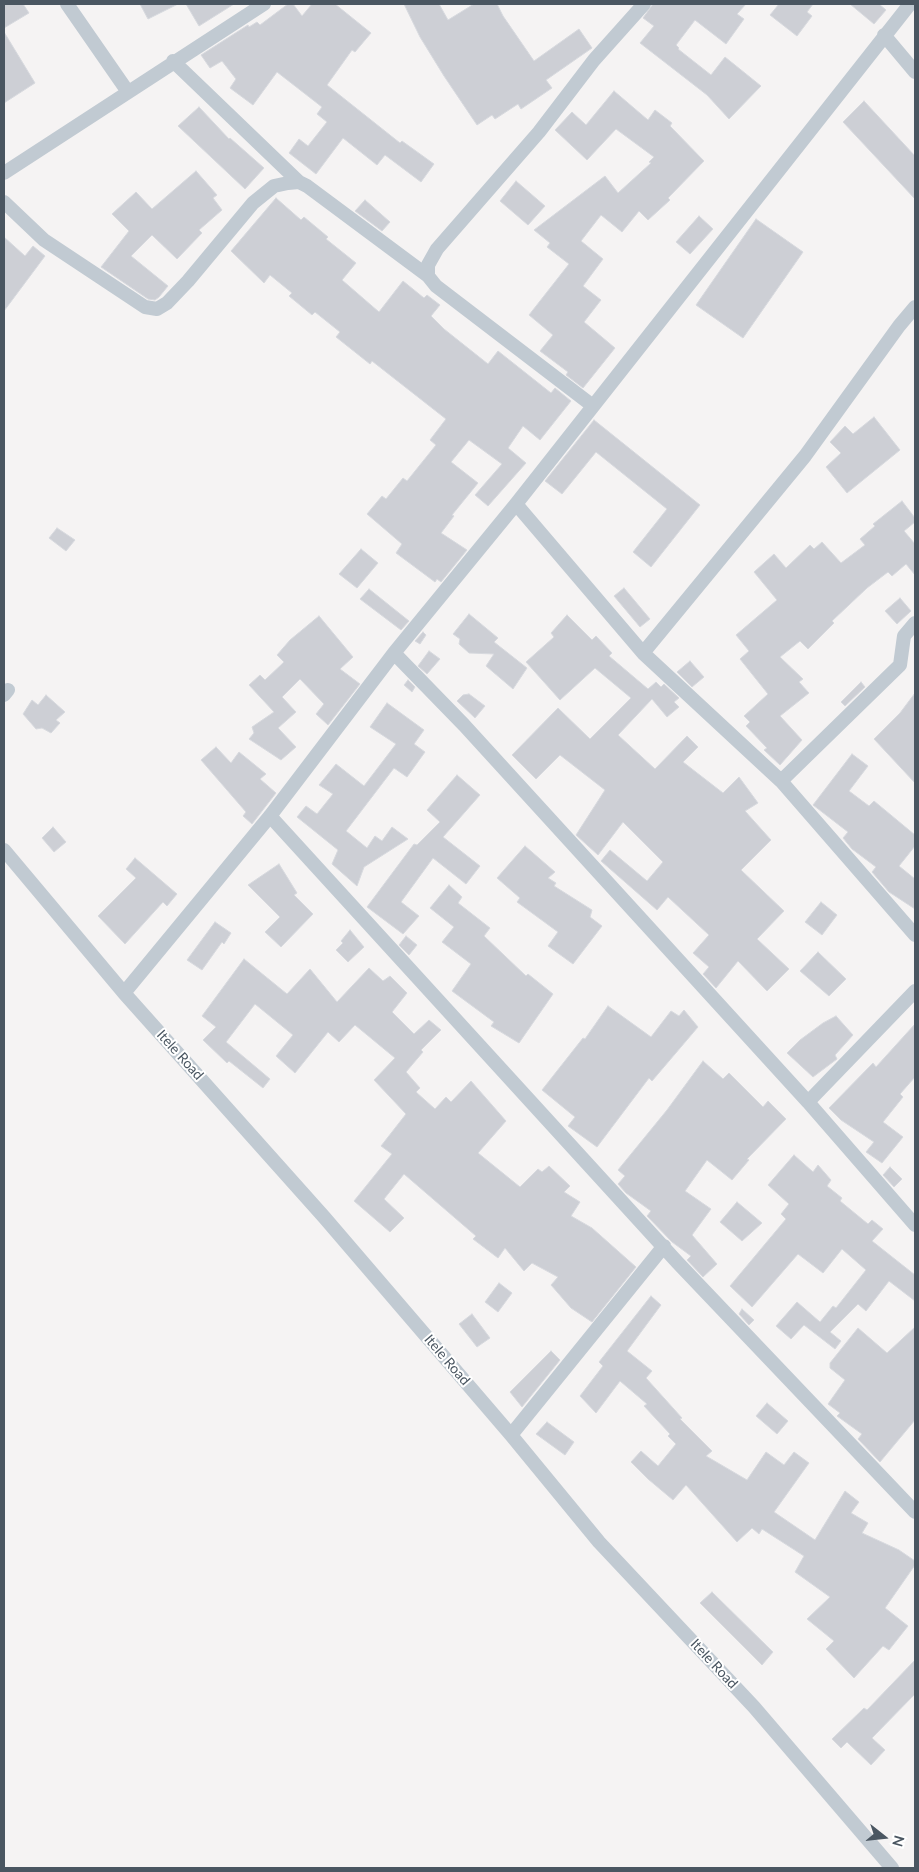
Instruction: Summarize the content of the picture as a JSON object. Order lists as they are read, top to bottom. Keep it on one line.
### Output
{"streets":{"street":["Itele Road"]},"north":"right"}
